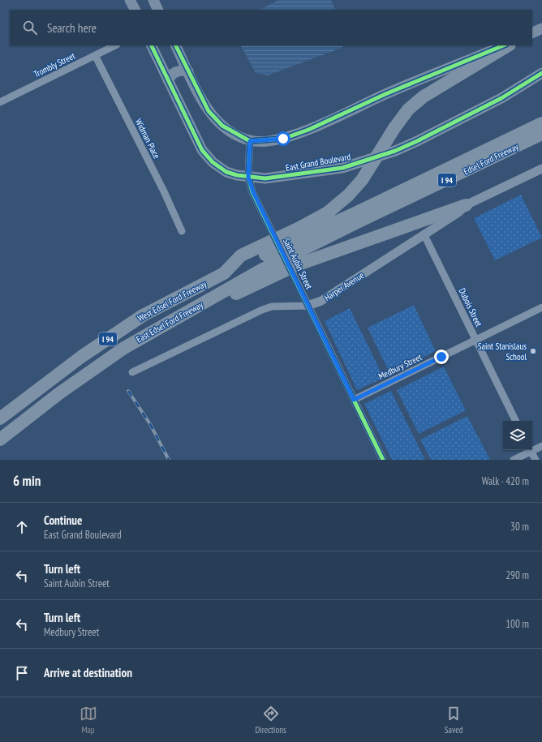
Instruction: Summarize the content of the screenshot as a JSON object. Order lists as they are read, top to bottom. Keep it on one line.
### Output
{"streets":{"highway":["Edsel Ford Freeway","I 94","West Edsel Ford Freeway","East Edsel Ford Freeway"],"main road":["East Grand Boulevard"],"street":["Trombly Street","Widman Place","Saint Aubin Street","Harper Avenue","Dubois Street","Medbury Street"]},"crossings":[["Trombly Street","Widman Place"],["Edsel Ford Freeway","West Edsel Ford Freeway"],["Edsel Ford Freeway","East Edsel Ford Freeway"],["East Grand Boulevard","Saint Aubin Street"],["Saint Aubin Street","Harper Avenue"],["Saint Aubin Street","Medbury Street"],["Harper Avenue","Dubois Street"],["Dubois Street","Medbury Street"]],"places":["Saint Stanislaus School"],"page":{"search":"Search here","heading":["6 min","Walk · 420 m"],"list":[["Continue","East Grand Boulevard","30 m"],["Turn left","Saint Aubin Street","290 m"],["Turn left","Medbury Street","100 m"],"Arrive at destination"],"nav":["Map","Directions","Saved"]}}
